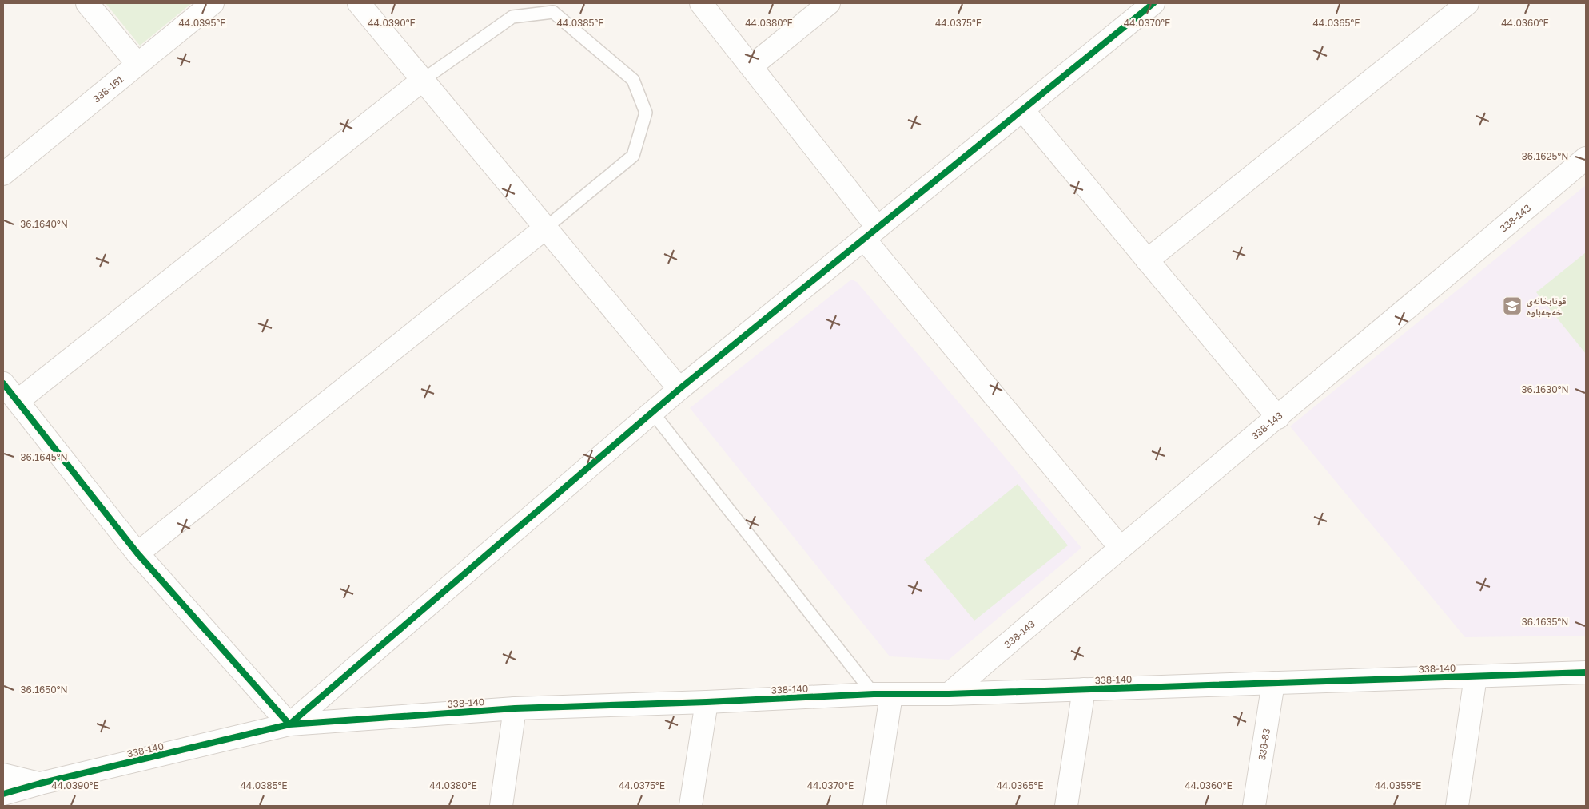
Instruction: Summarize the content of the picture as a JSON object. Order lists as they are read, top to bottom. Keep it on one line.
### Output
{"streets":{"street":["338-161","338-143","338-140","338-83"]},"crossings":[["338-143","338-140"],["338-140","338-83"]],"places":{"school or university":["قوتابخانەی خەجەباوە"]},"coordinates":["44.0390°E","44.0385°E","44.0380°E","44.0375°E","44.0370°E","44.0365°E","44.0395°E","44.0360°E","36.1625°N","36.1640°N","36.1630°N","36.1645°N","36.1635°N","36.1650°N","44.0355°E"]}
